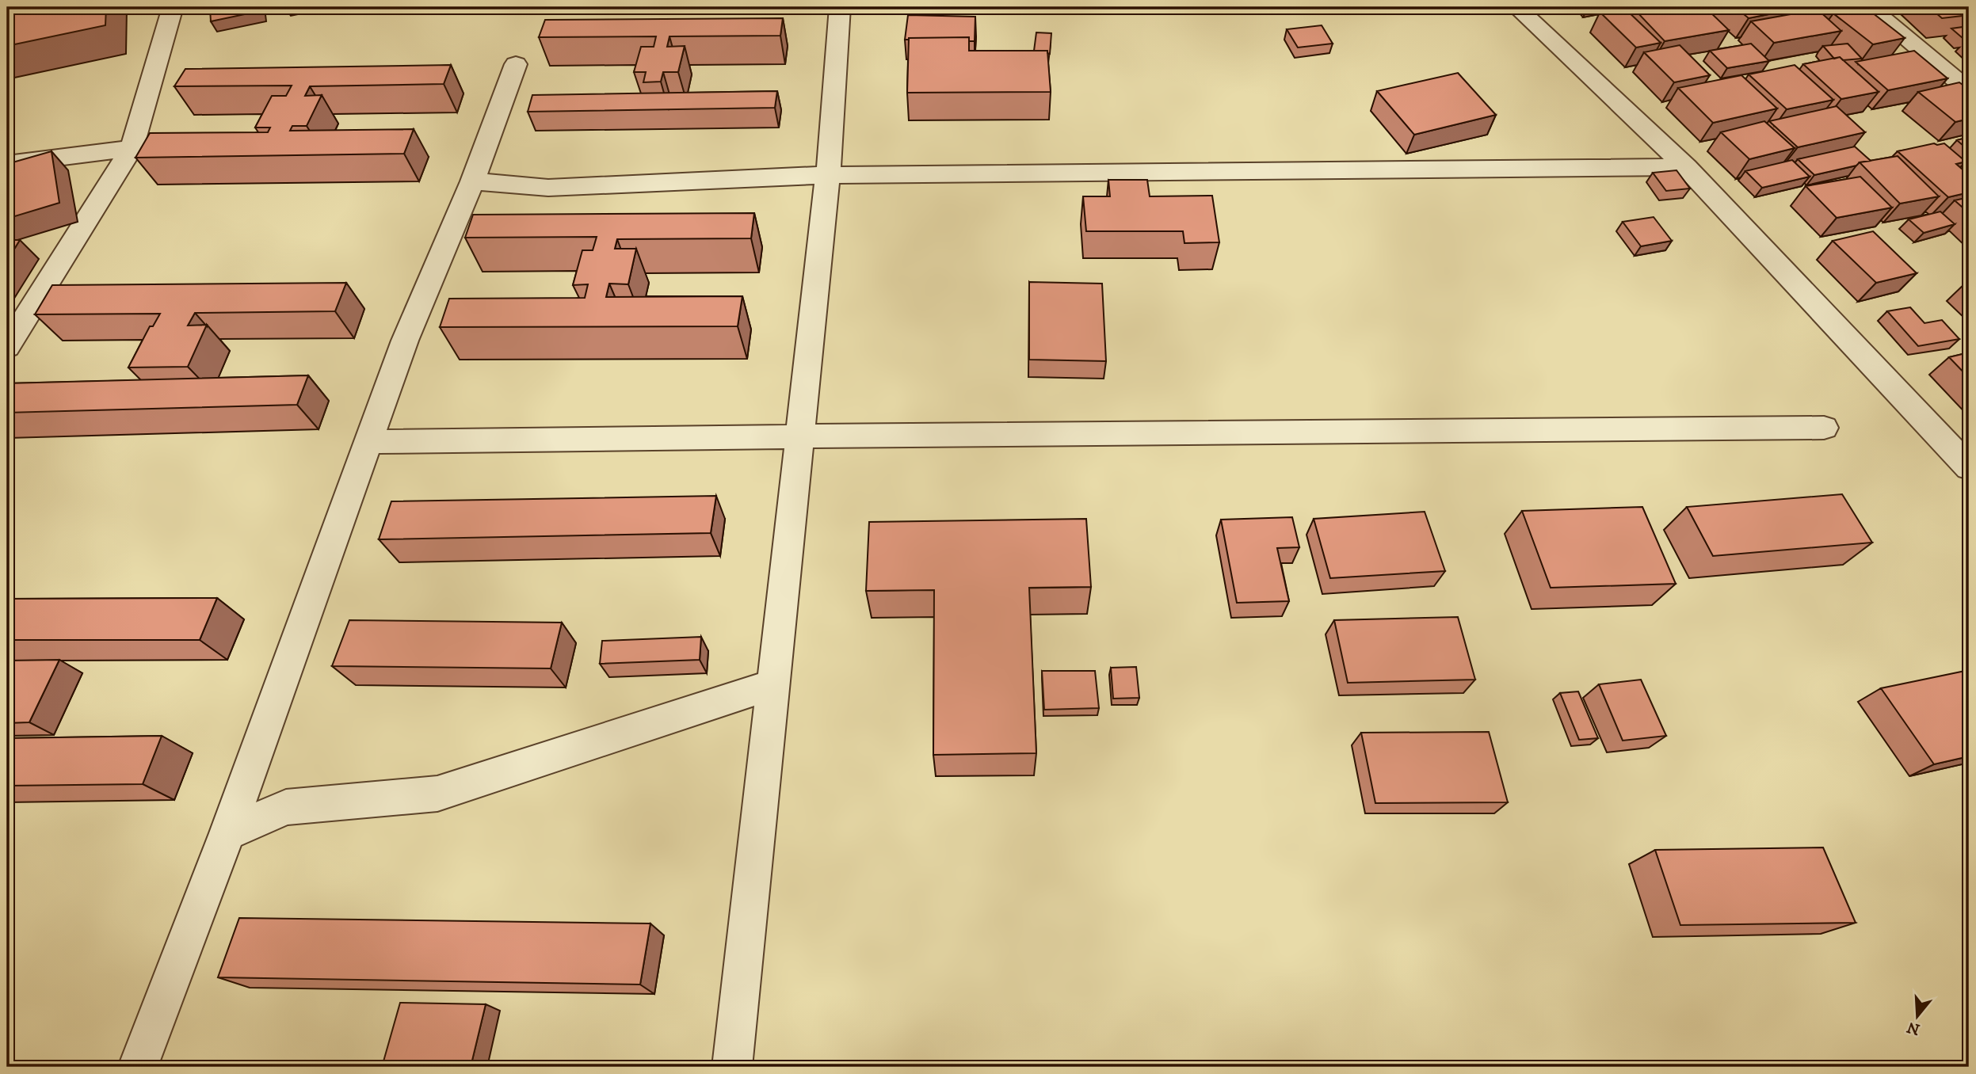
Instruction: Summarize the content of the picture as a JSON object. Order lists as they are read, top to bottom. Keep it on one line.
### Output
{"north":"bottom"}
